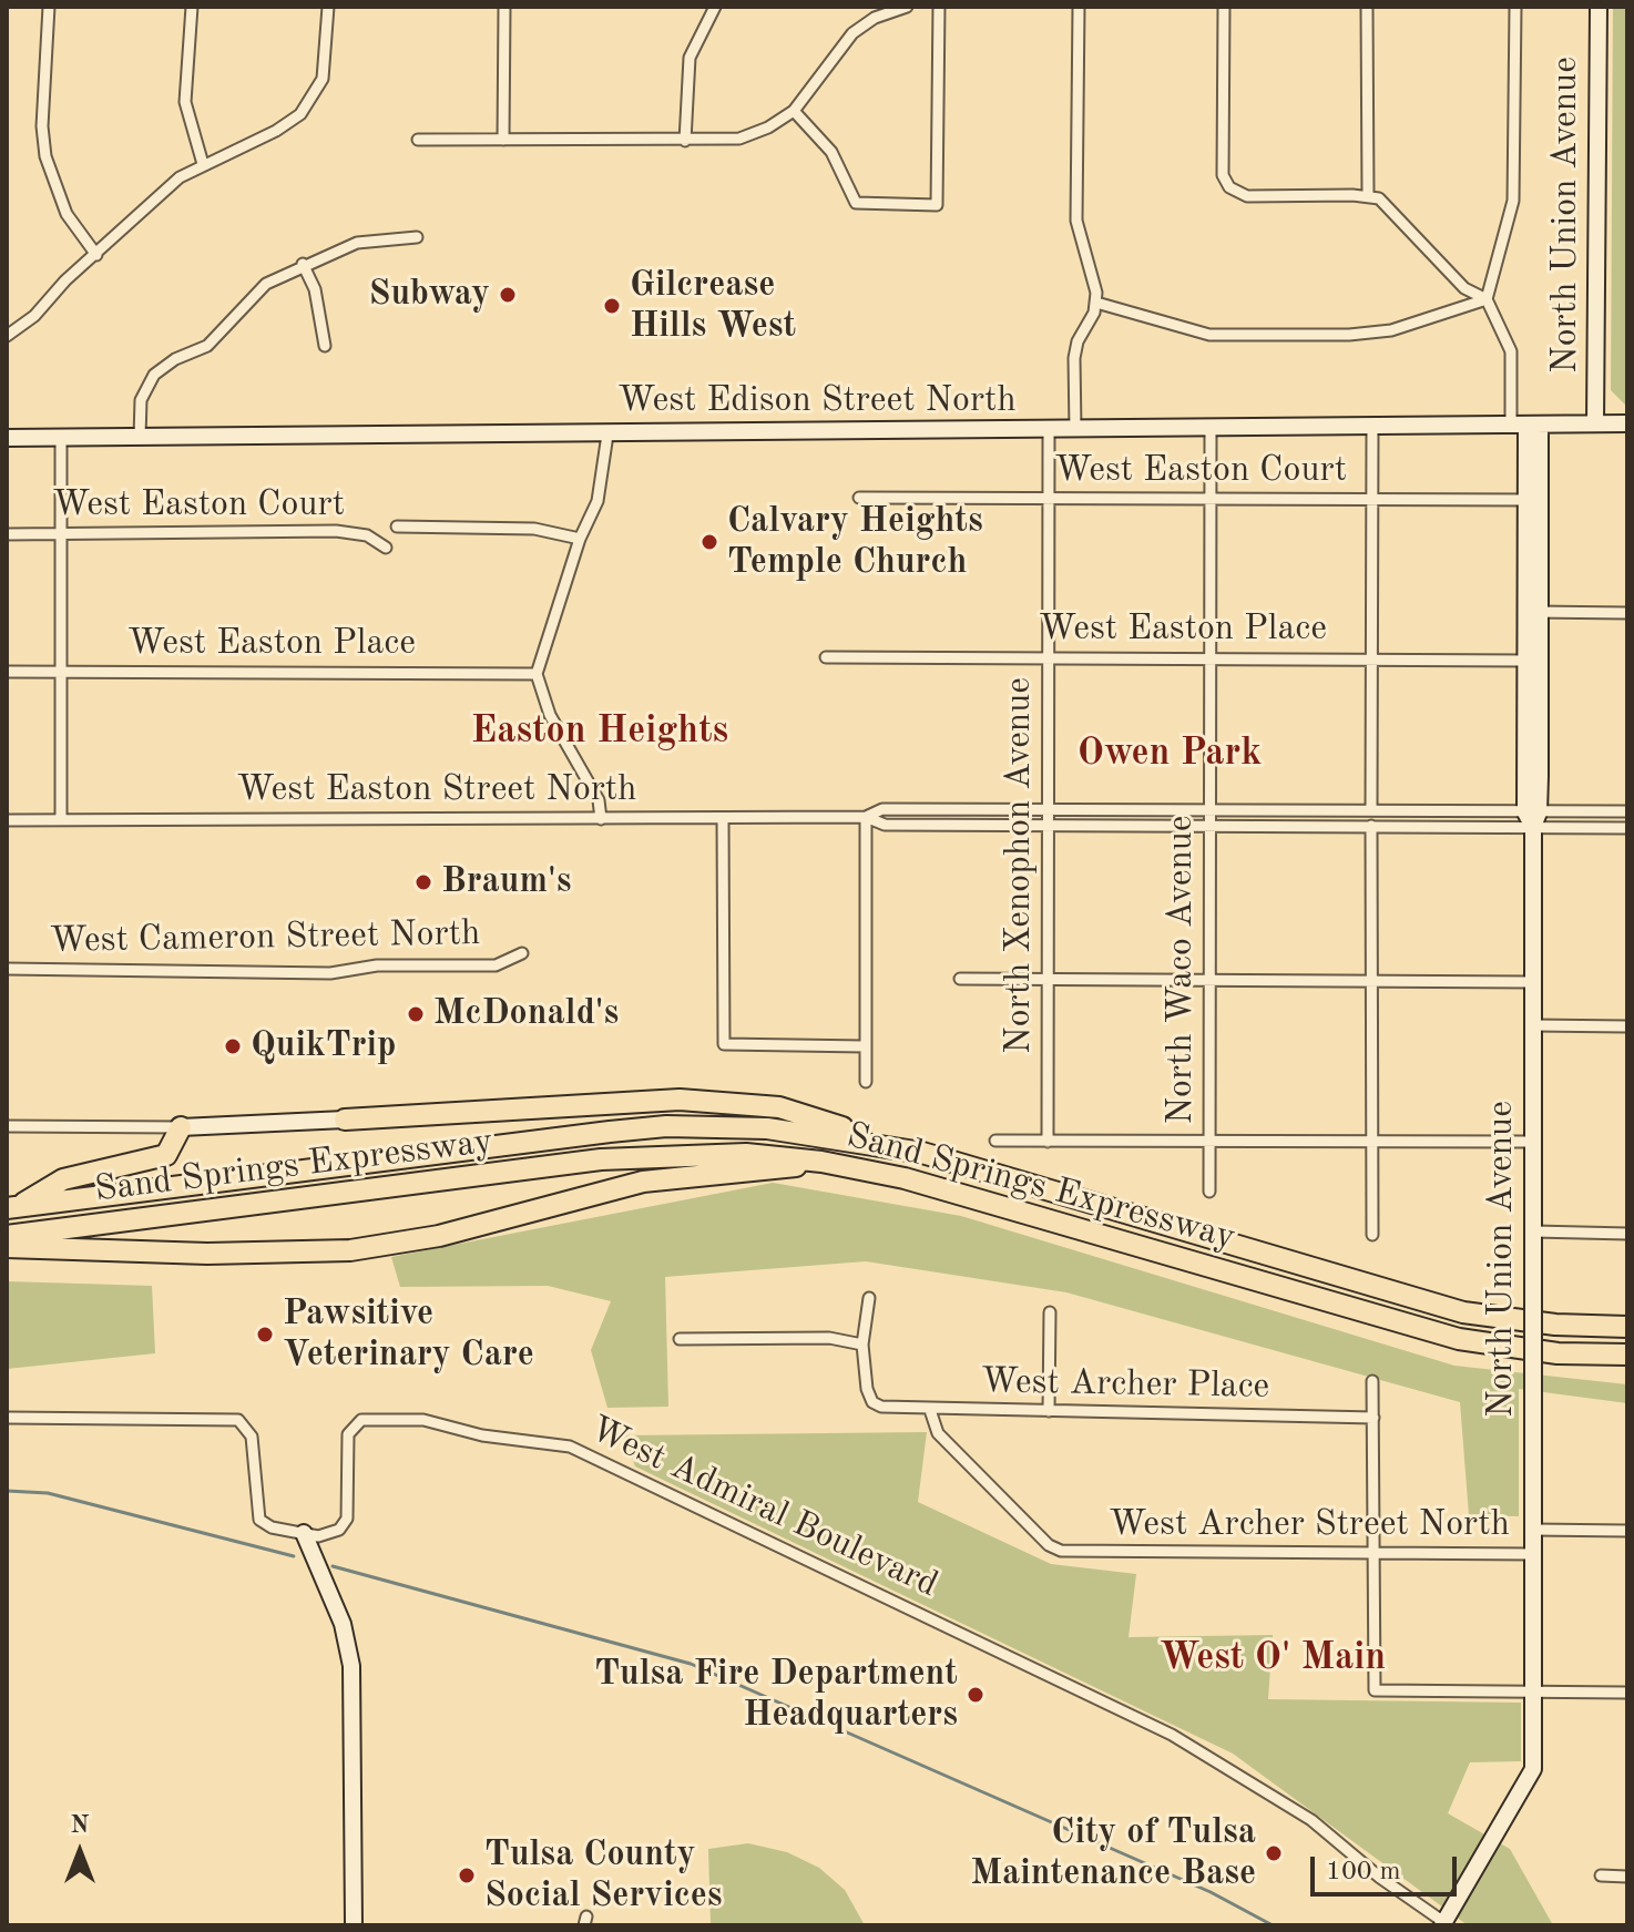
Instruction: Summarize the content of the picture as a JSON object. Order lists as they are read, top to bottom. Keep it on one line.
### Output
{"streets":{"highway":["Sand Springs Expressway"],"street":["North Union Avenue","West Edison Street North","West Easton Court","West Easton Place","West Easton Street North","North Xenophon Avenue","West Cameron Street North","North Waco Avenue","West Archer Place","West Admiral Boulevard","West Archer Street North"]},"crossings":[["North Union Avenue","West Edison Street North"],["North Union Avenue","West Easton Court"],["North Union Avenue","West Easton Place"],["North Union Avenue","West Easton Street North"],["North Union Avenue","West Admiral Boulevard"],["North Union Avenue","West Archer Street North"],["West Edison Street North","North Xenophon Avenue"],["West Edison Street North","North Waco Avenue"],["West Easton Court","North Xenophon Avenue"],["West Easton Court","North Waco Avenue"],["West Easton Place","North Xenophon Avenue"],["West Easton Place","North Waco Avenue"],["West Easton Street North","North Xenophon Avenue"],["West Easton Street North","North Waco Avenue"],["West Archer Place","West Archer Street North"]],"districts":["Easton Heights","Owen Park","West O' Main"],"places":["Subway","Gilcrease Hills West","Calvary Heights Temple Church","Braum's","McDonald's","QuikTrip","Pawsitive Veterinary Care","Tulsa Fire Department Headquarters","City of Tulsa Maintenance Base","Tulsa County Social Services"],"scale_bar":"100 m","north":"top"}
